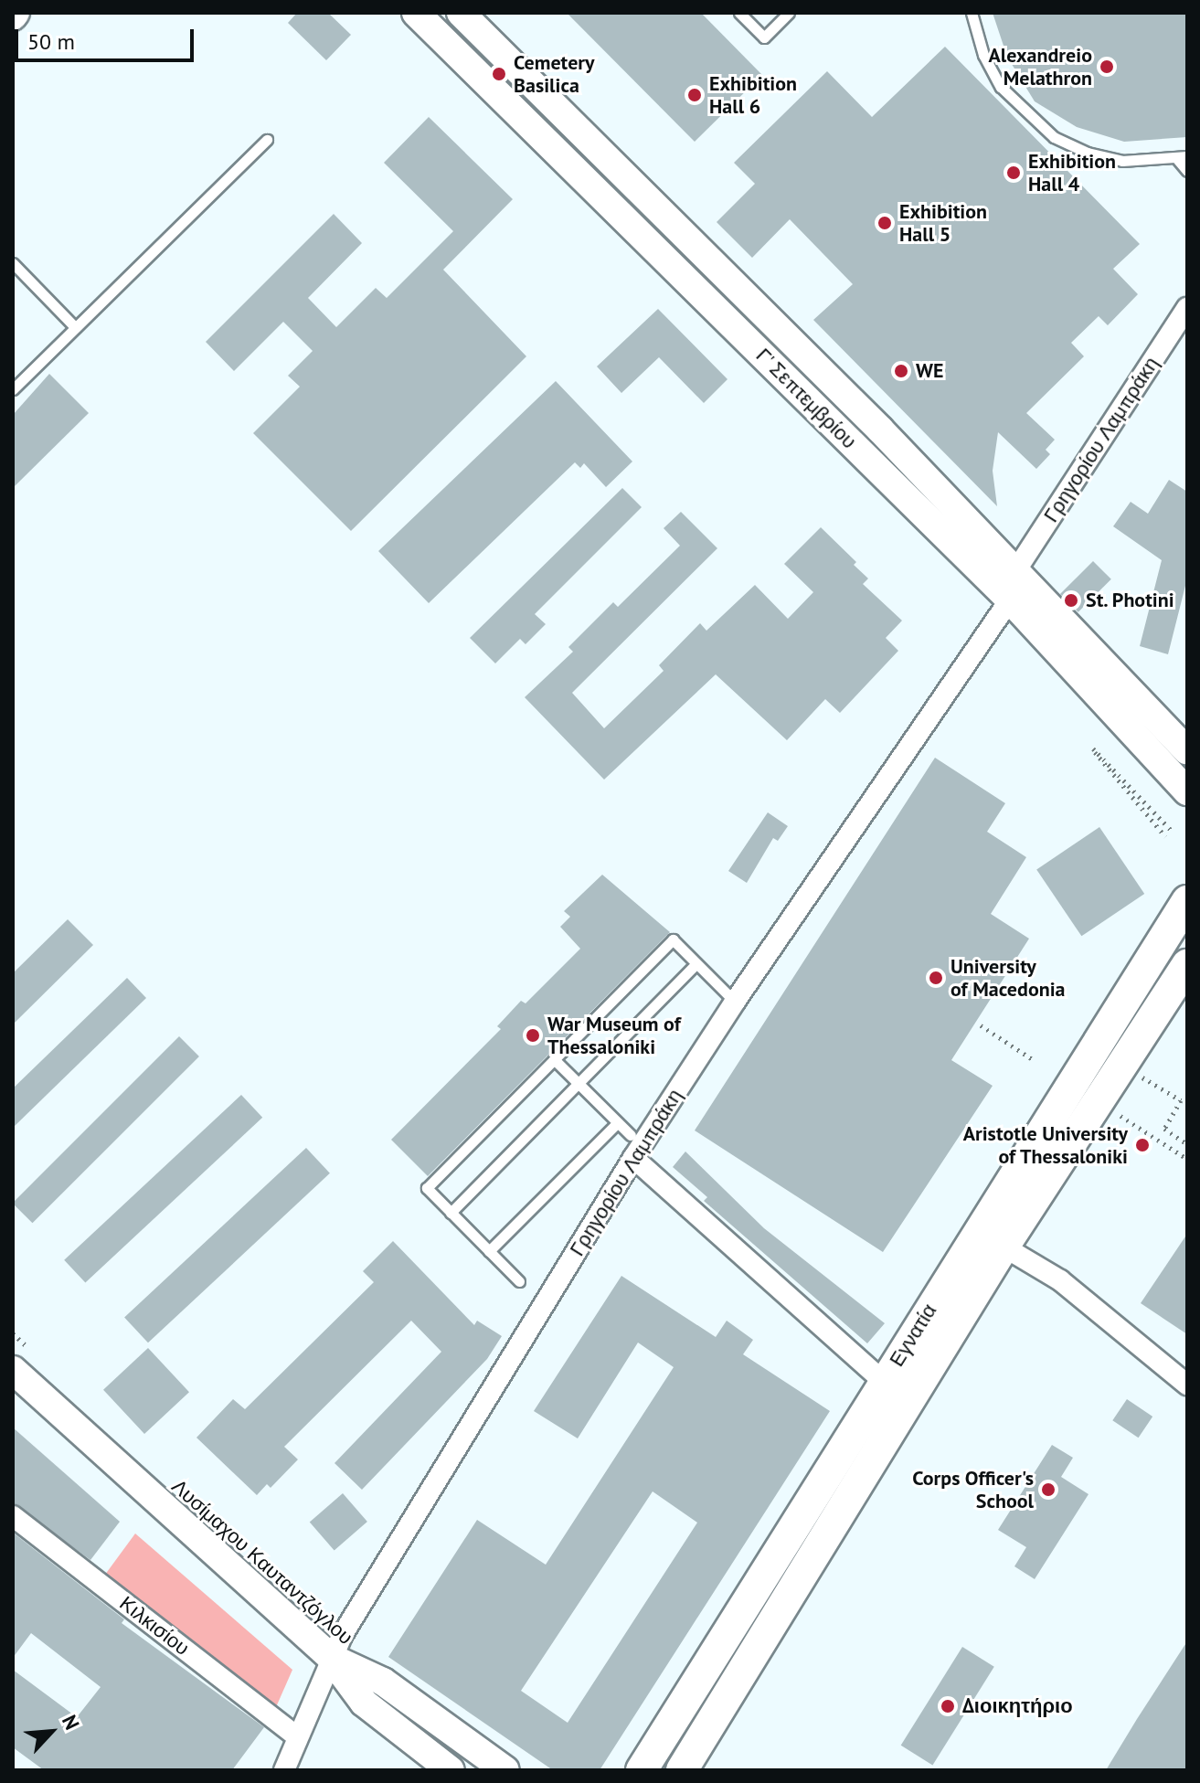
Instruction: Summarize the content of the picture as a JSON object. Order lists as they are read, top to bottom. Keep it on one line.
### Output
{"streets":{"main road":["Γ' Σεπτεμβρίου","Εγνατία","Λυσίμαχου Καυταντζόγλου"],"street":["Γρηγορίου Λαμπράκη","Κιλκισίου"]},"crossings":[["Γ' Σεπτεμβρίου","Γρηγορίου Λαμπράκη"],["Γρηγορίου Λαμπράκη","Λυσίμαχου Καυταντζόγλου"],["Γρηγορίου Λαμπράκη","Κιλκισίου"]],"places":["Alexandreio Melathron","Cemetery Basilica","Exhibition Hall 6","Exhibition Hall 4","Exhibition Hall 5","WE","St. Photini","University of Macedonia","War Museum of Thessaloniki","Aristotle University of Thessaloniki","Corps Officer's School","Διοικητήριο"],"scale_bar":"50 m","north":"top right"}
